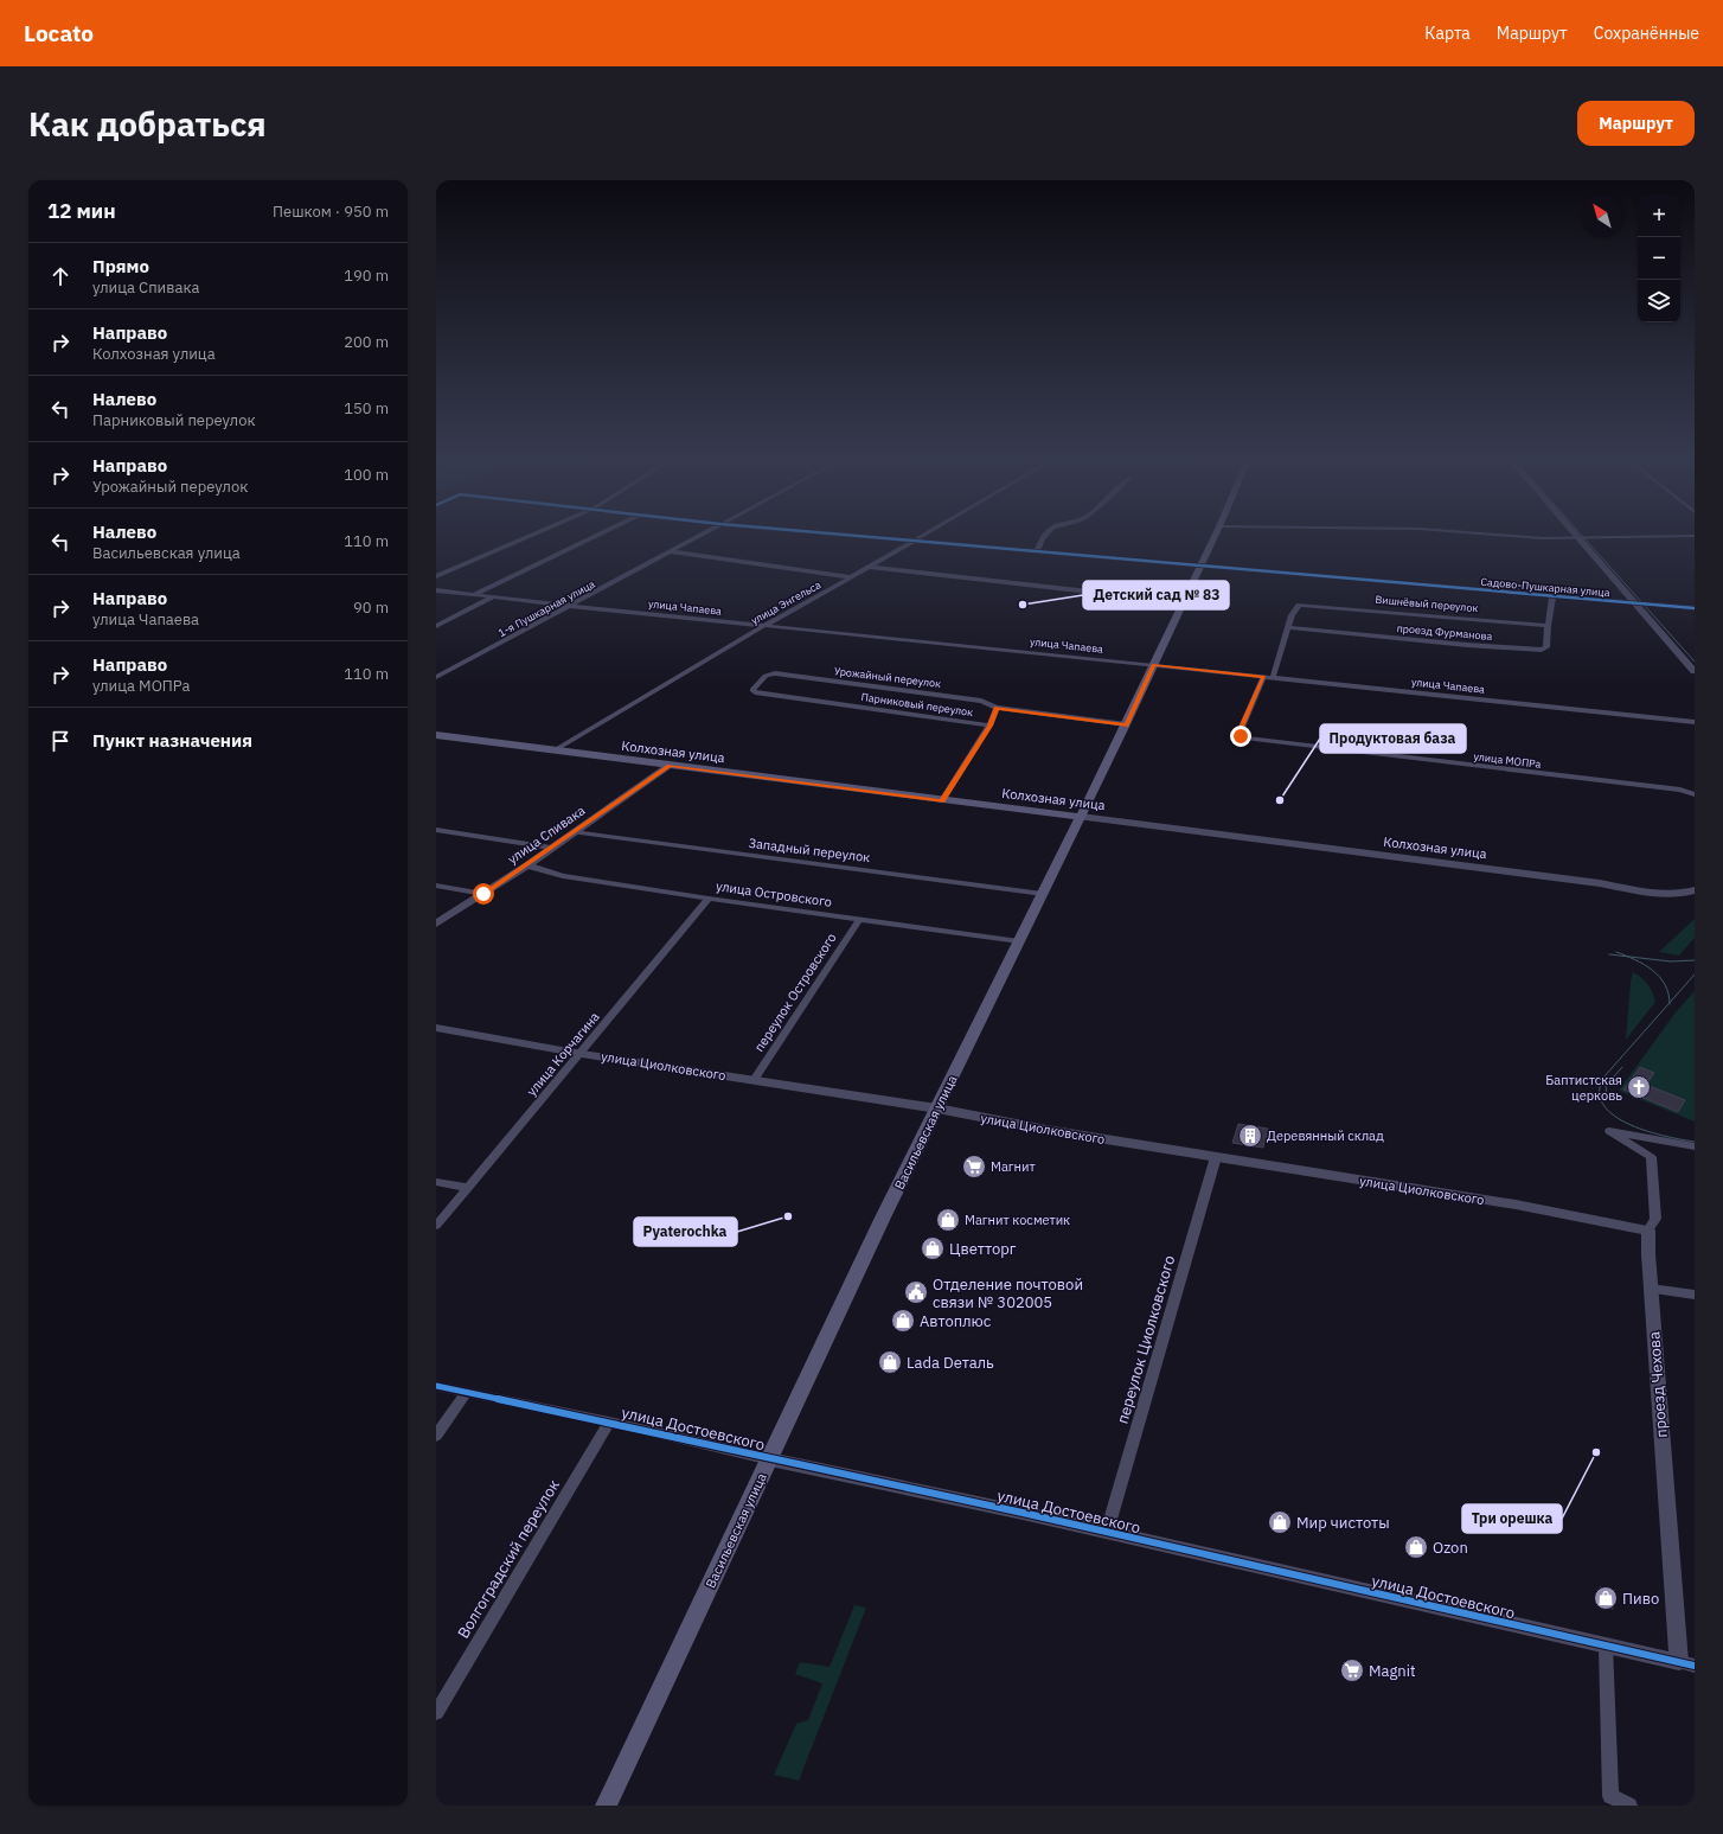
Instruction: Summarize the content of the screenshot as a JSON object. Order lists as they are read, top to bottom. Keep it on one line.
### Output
{"streets":{"main road":["Колхозная улица","Васильевская улица"],"street":["Садово-Пушкарная улица","улица Энгельса","Вишнёвый переулок","улица Чапаева","1-я Пушкарная улица","проезд Фурманова","Урожайный переулок","Парниковый переулок","улица МОПРа","улица Спивака","Западный переулок","улица Островского","переулок Островского","улица Корчагина","улица Циолковского","переулок Циолковского","проезд Чехова","улица Достоевского","Волгоградский переулок"]},"crossings":[["Садово-Пушкарная улица","улица Энгельса"],["Садово-Пушкарная улица","проезд Фурманова"],["Садово-Пушкарная улица","Васильевская улица"],["улица Энгельса","улица Чапаева"],["улица Энгельса","Колхозная улица"],["Вишнёвый переулок","проезд Фурманова"],["улица Чапаева","1-я Пушкарная улица"],["улица Чапаева","улица МОПРа"],["улица Чапаева","Васильевская улица"],["Урожайный переулок","Парниковый переулок"],["Урожайный переулок","Васильевская улица"],["Парниковый переулок","Колхозная улица"],["Колхозная улица","улица Спивака"],["Колхозная улица","Васильевская улица"],["улица Спивака","Западный переулок"],["улица Спивака","улица Островского"],["Западный переулок","Васильевская улица"],["улица Островского","переулок Островского"],["улица Островского","улица Корчагина"],["улица Островского","Васильевская улица"],["переулок Островского","улица Циолковского"],["улица Корчагина","улица Циолковского"],["улица Циолковского","Васильевская улица"],["улица Циолковского","переулок Циолковского"],["улица Циолковского","проезд Чехова"],["Васильевская улица","улица Достоевского"],["переулок Циолковского","улица Достоевского"],["проезд Чехова","улица Достоевского"],["улица Достоевского","Волгоградский переулок"]],"places":{"other":["Детский сад № 83","Продуктовая база","Pyaterochka","Три орешка"],"church":["Баптистская церковь"],"building":["Деревянный склад"],"supermarket":["Магнит","Magnit"],"shop":["Магнит косметик","Цветторг","Автоплюс","Lada Dеталь","Мир чистоты","Ozon","Пиво"],"public building":["Отделение почтовой связи № 302005"]},"north":"top left","page":{"header":"Locato","nav":["Карта","Маршрут","Сохранённые"],"buttons":"Маршрут","title":"Как добраться","heading":["12 мин","Пешком · 950 m"],"map_buttons":["+","−"],"list":[["Прямо","улица Спивака","190 m"],["Направо","Колхозная улица","200 m"],["Налево","Парниковый переулок","150 m"],["Направо","Урожайный переулок","100 m"],["Налево","Васильевская улица","110 m"],["Направо","улица Чапаева","90 m"],["Направо","улица МОПРа","110 m"],"Пункт назначения"]}}
